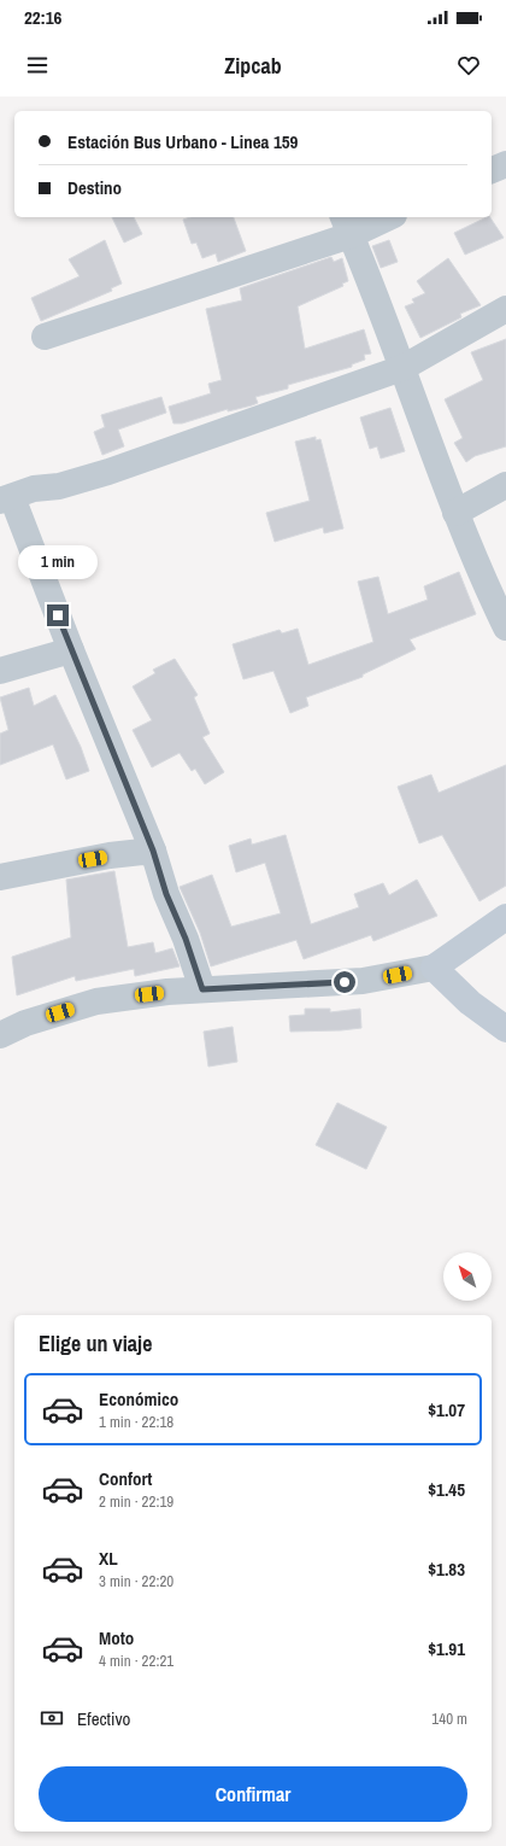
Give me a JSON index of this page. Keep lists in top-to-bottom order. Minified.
{"north":"top left","page":{"status":"22:16","header":"Zipcab","banner":["Estación Bus Urbano - Linea 159","Destino"],"bubble":"1 min","heading":"Elige un viaje","list":[{"name":"Económico","note":"1 min · 22:18","value":"$1.07"},{"name":"Confort","note":"2 min · 22:19","value":"$1.45"},{"name":"XL","note":"3 min · 22:20","value":"$1.83"},{"name":"Moto","note":"4 min · 22:21","value":"$1.91"}],"pay":["Efectivo","140 m"],"buttons":"Confirmar"}}
